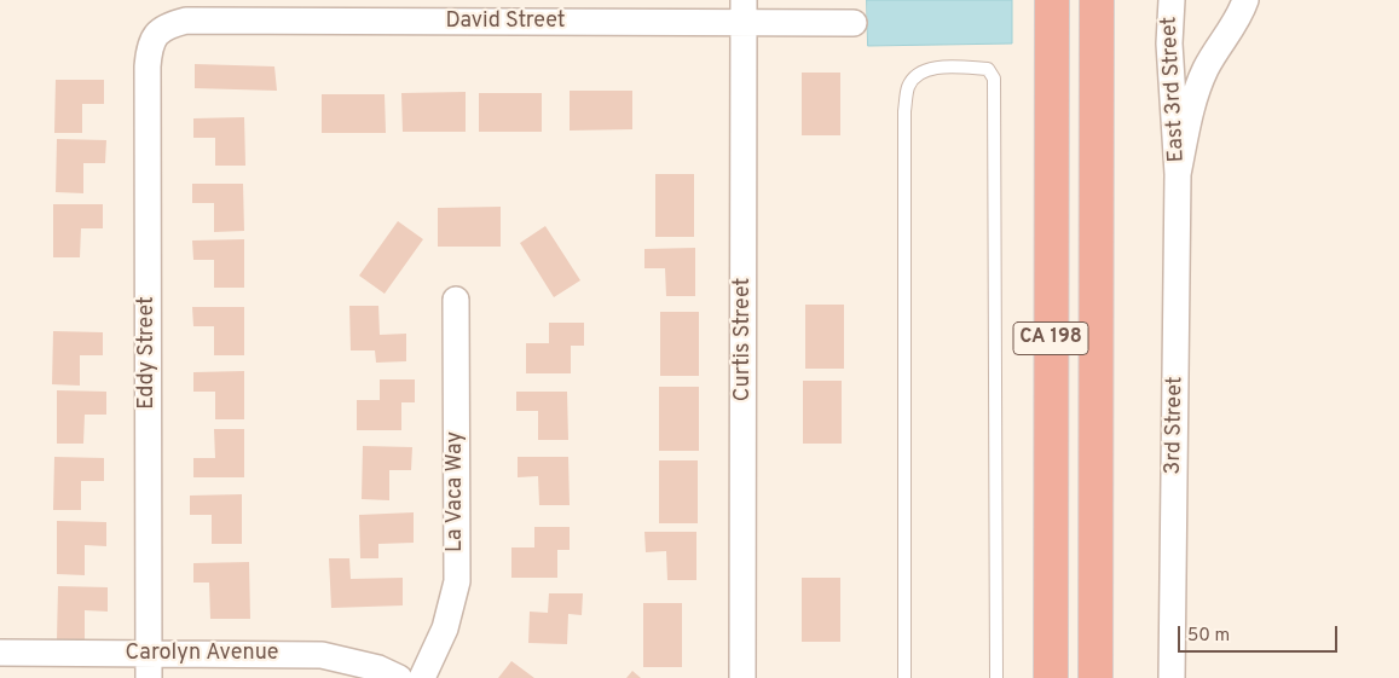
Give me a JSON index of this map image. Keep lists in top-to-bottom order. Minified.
{"streets":{"highway":["CA 198"],"street":["David Street","East 3rd Street","Curtis Street","Eddy Street","3rd Street","La Vaca Way","Carolyn Avenue"]},"crossings":[["David Street","Curtis Street"],["David Street","Eddy Street"],["East 3rd Street","3rd Street"],["Eddy Street","Carolyn Avenue"]],"scale_bar":"50 m"}
